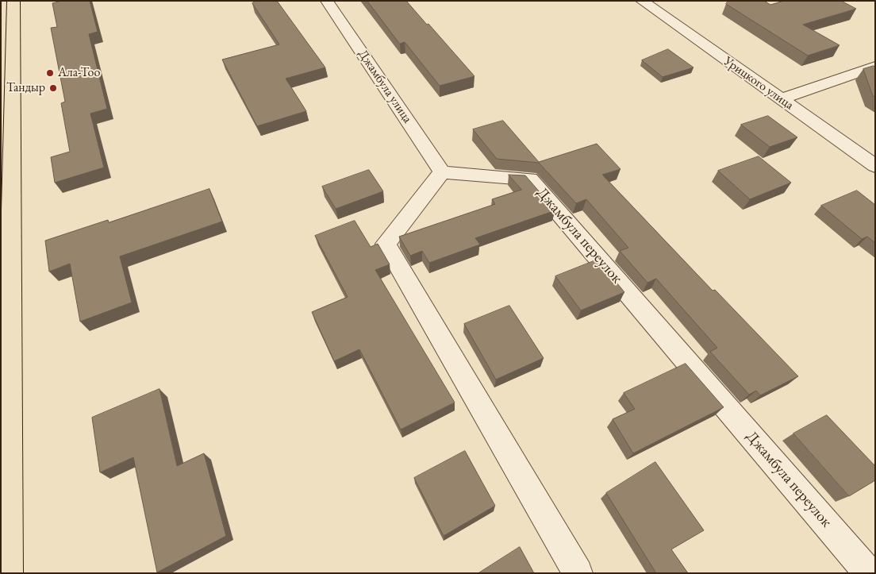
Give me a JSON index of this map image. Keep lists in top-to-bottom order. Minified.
{"streets":{"street":["Урицкого улица","Джамбула улица","Джамбула переулок"]},"crossings":[["Джамбула улица","Джамбула переулок"]],"places":["Ала-Тоо","Тандыр"]}
